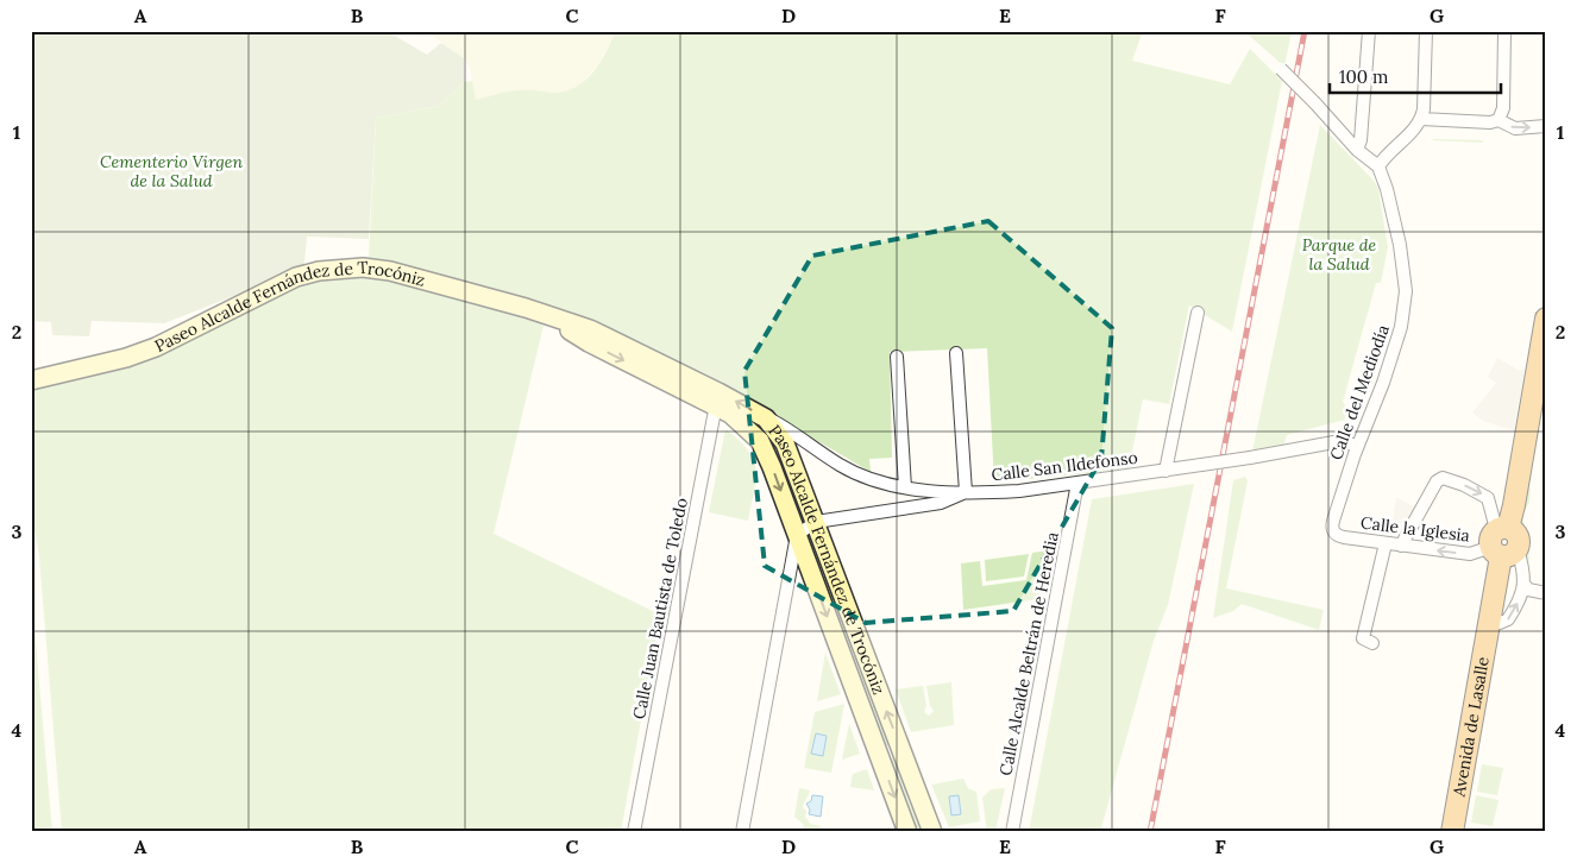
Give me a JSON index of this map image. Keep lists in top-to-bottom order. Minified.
{"streets":{"highway":["Avenida de Lasalle"],"main road":["Paseo Alcalde Fernández de Trocóniz"],"street":["Calle del Mediodía","Calle San Ildefonso","Calle la Iglesia","Calle Juan Bautista de Toledo","Calle Alcalde Beltrán de Heredia"]},"crossings":[["Paseo Alcalde Fernández de Trocóniz","Calle San Ildefonso"],["Paseo Alcalde Fernández de Trocóniz","Calle Juan Bautista de Toledo"],["Calle del Mediodía","Calle San Ildefonso"],["Calle del Mediodía","Calle la Iglesia"],["Calle San Ildefonso","Calle Alcalde Beltrán de Heredia"],["Calle la Iglesia","Avenida de Lasalle"]],"one_way":["Calle la Iglesia"],"parks":["Cementerio Virgen de la Salud","Parque de la Salud"],"scale_bar":"100 m","grid":{"columns":["A","B","C","D","E","F","G"],"rows":["1","2","3","4"]}}
